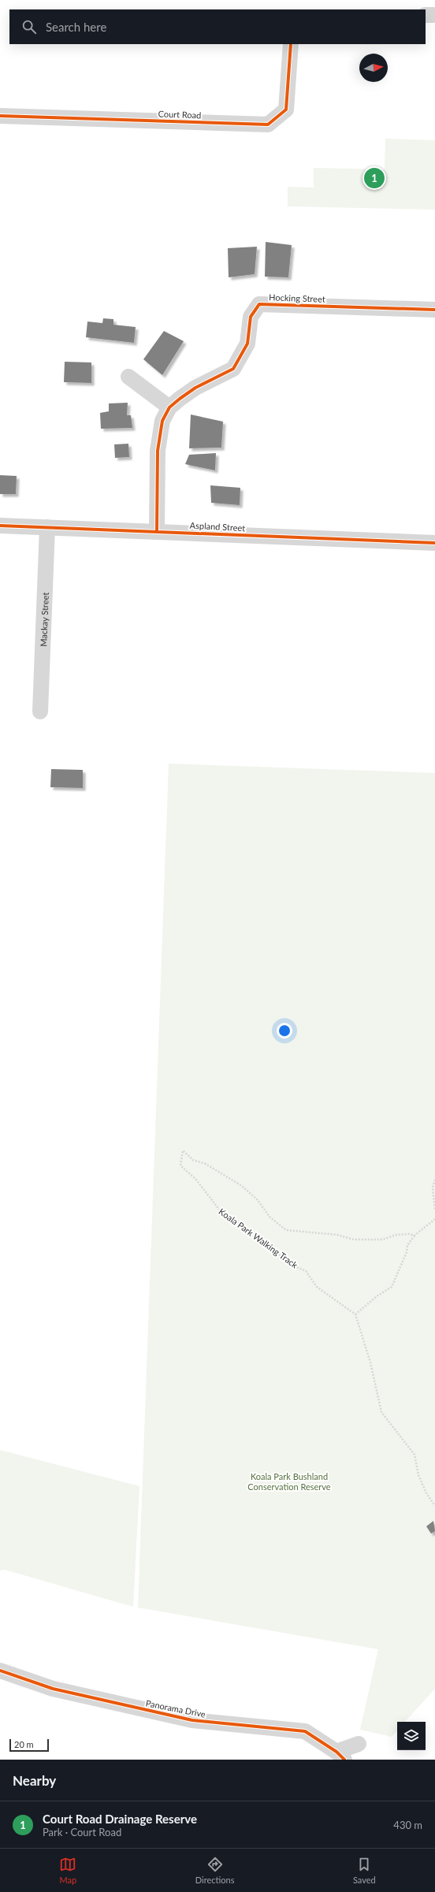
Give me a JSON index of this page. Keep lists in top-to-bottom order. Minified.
{"streets":{"street":["Court Road","Hocking Street","Aspland Street","Mackay Street","Panorama Drive"],"path":["Koala Park Walking Track"]},"crossings":[["Hocking Street","Aspland Street"],["Aspland Street","Mackay Street"]],"parks":["Koala Park Bushland Conservation Reserve"],"scale_bar":"20 m","north":"right","page":{"search":"Search here","pins":"1","scale":"20 m","heading":"Nearby","list":[{"mark":"1","name":"Court Road Drainage Reserve","note":"Park · Court Road","value":"430 m"}],"nav":["Map","Directions","Saved"]}}
